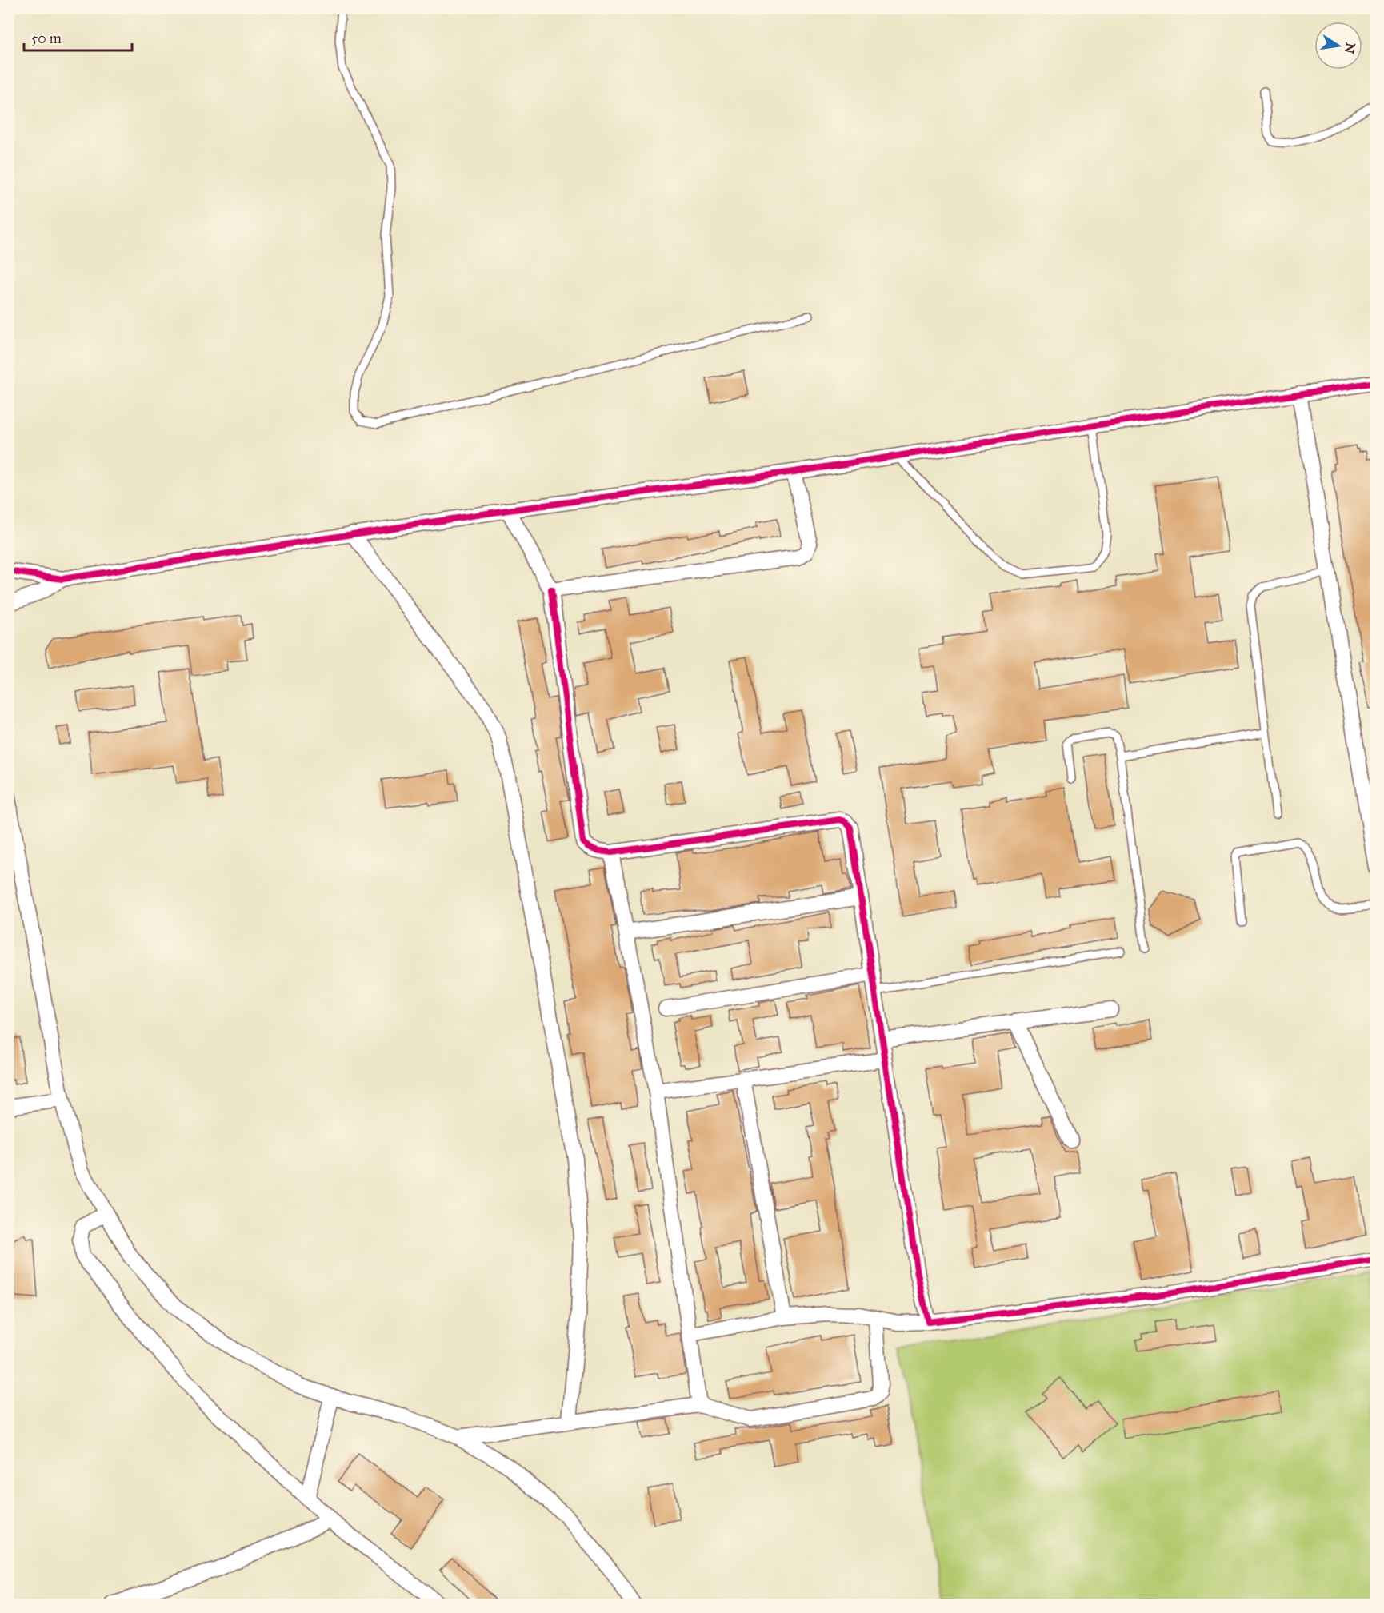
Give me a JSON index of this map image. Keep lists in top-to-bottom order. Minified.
{"scale_bar":"50 m","north":"right"}
